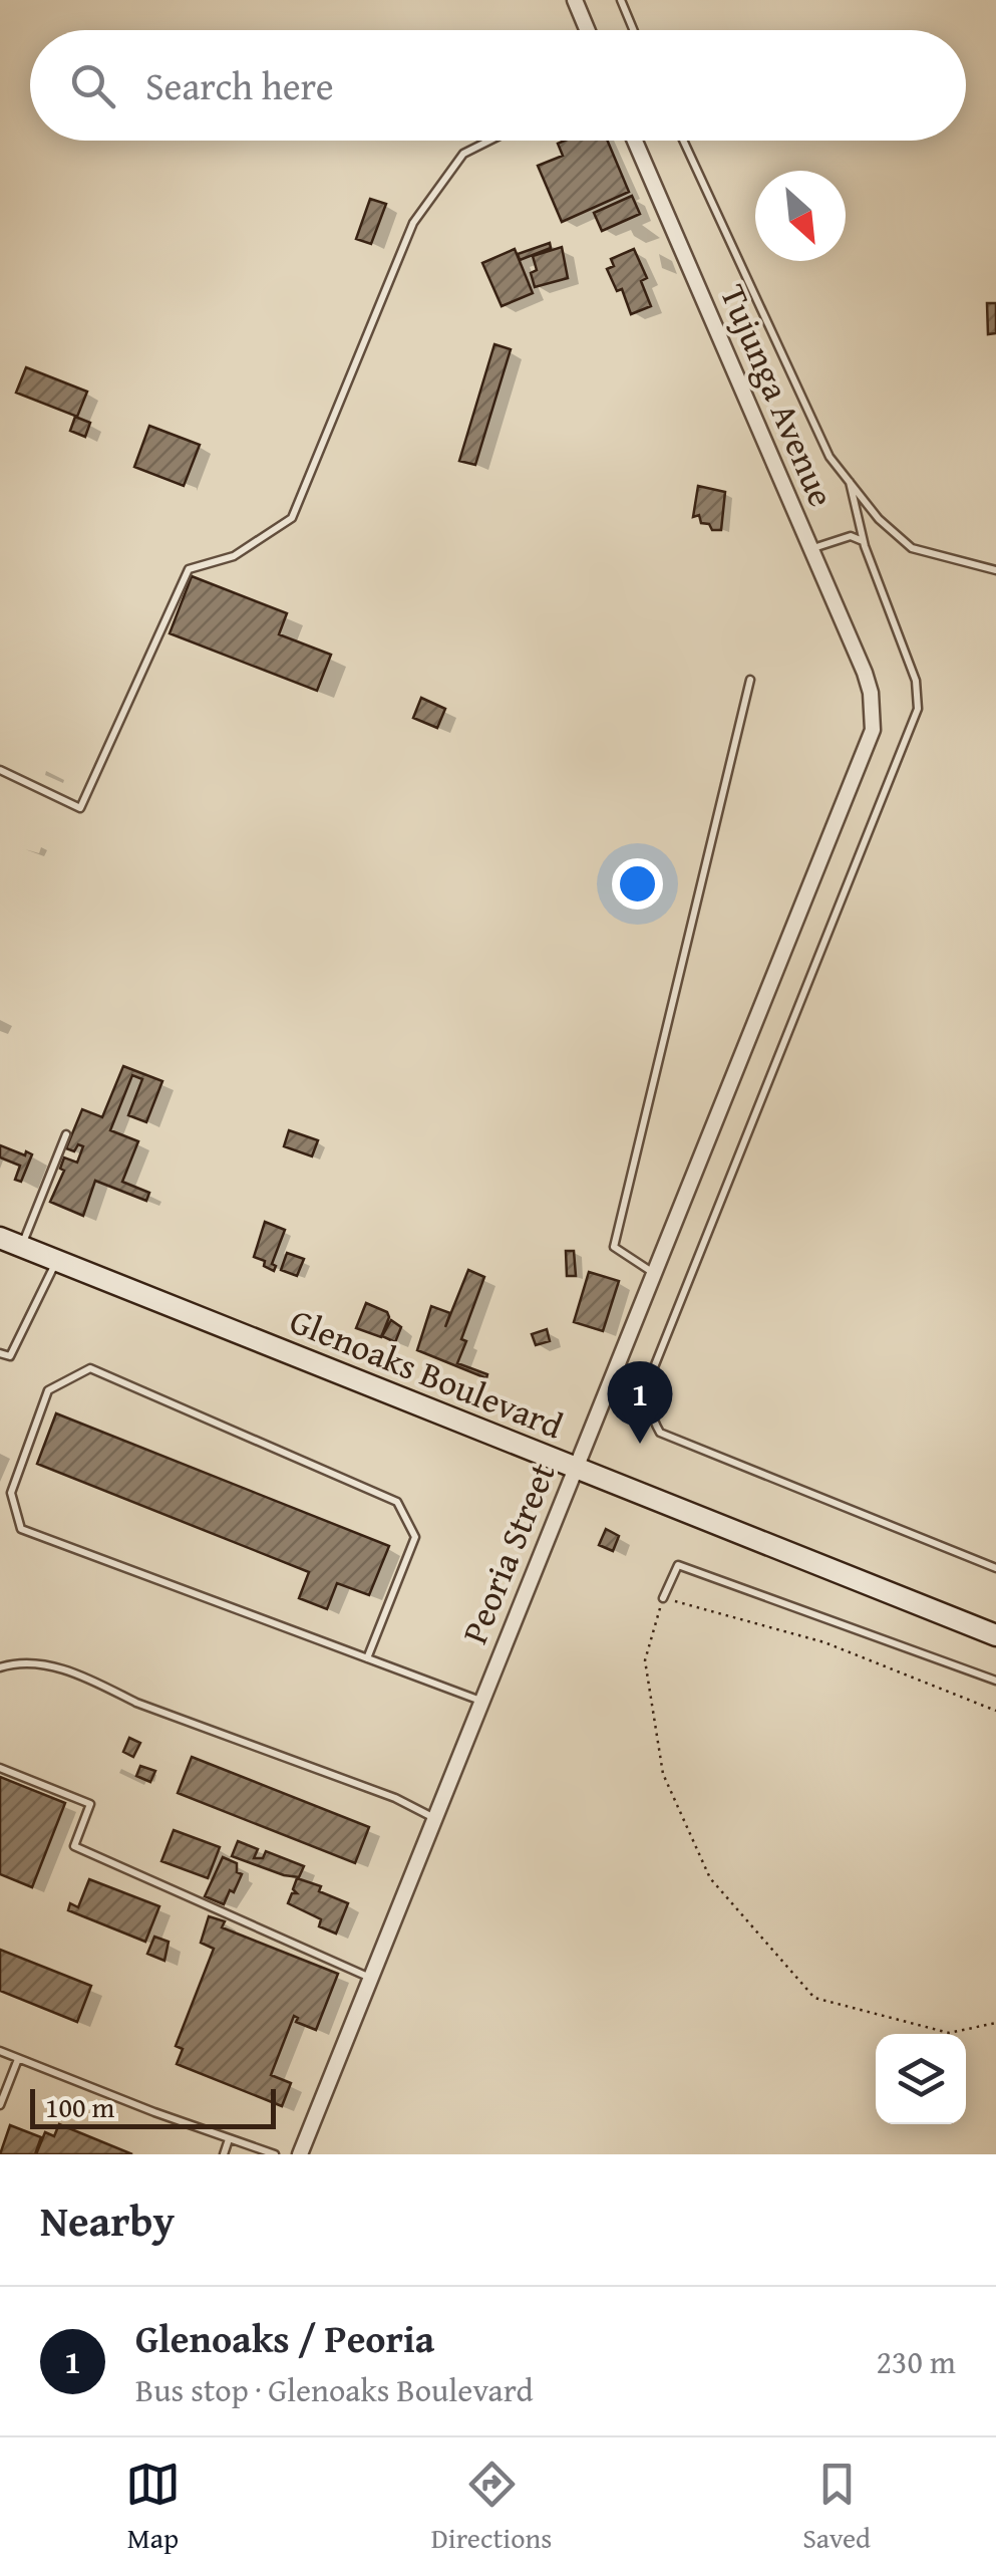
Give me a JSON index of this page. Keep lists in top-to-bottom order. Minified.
{"streets":{"main road":["Glenoaks Boulevard"],"street":["Tujunga Avenue","Peoria Street"]},"crossings":[["Tujunga Avenue","Peoria Street"],["Glenoaks Boulevard","Peoria Street"]],"scale_bar":"100 m","north":"bottom right","page":{"search":"Search here","pins":"1","scale":"100 m","heading":"Nearby","list":[{"mark":"1","name":"Glenoaks / Peoria","note":"Bus stop · Glenoaks Boulevard","value":"230 m"}],"nav":["Map","Directions","Saved"]}}
